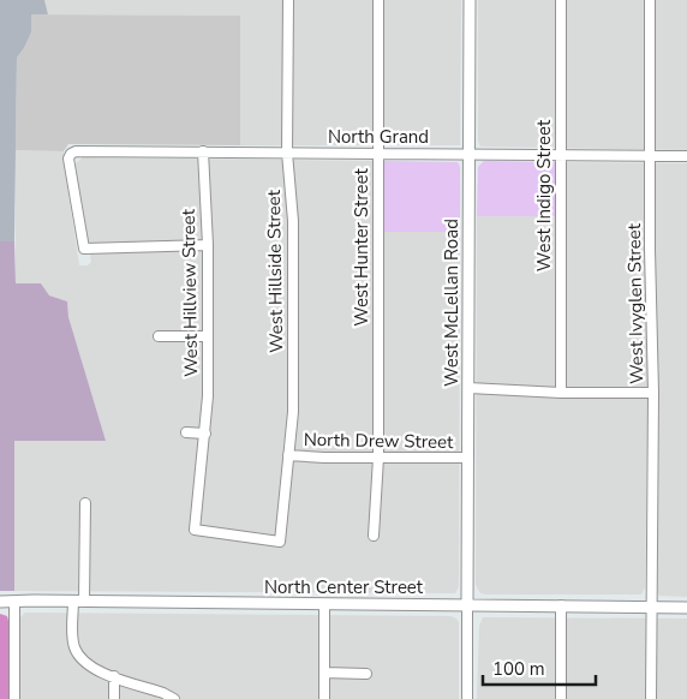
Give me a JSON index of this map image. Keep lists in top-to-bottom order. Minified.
{"streets":{"street":["North Grand","West Indigo Street","West Hunter Street","West Hillside Street","West Hillview Street","West McLellan Road","West Ivyglen Street","North Drew Street","North Center Street"]},"crossings":[["North Grand","West Indigo Street"],["North Grand","West Hunter Street"],["North Grand","West Hillside Street"],["North Grand","West Hillview Street"],["North Grand","West McLellan Road"],["North Grand","West Ivyglen Street"],["West Hunter Street","North Drew Street"],["West Hillside Street","West Hillview Street"],["West Hillside Street","North Drew Street"],["West McLellan Road","North Drew Street"],["West McLellan Road","North Center Street"],["West Ivyglen Street","North Center Street"]],"scale_bar":"100 m"}
